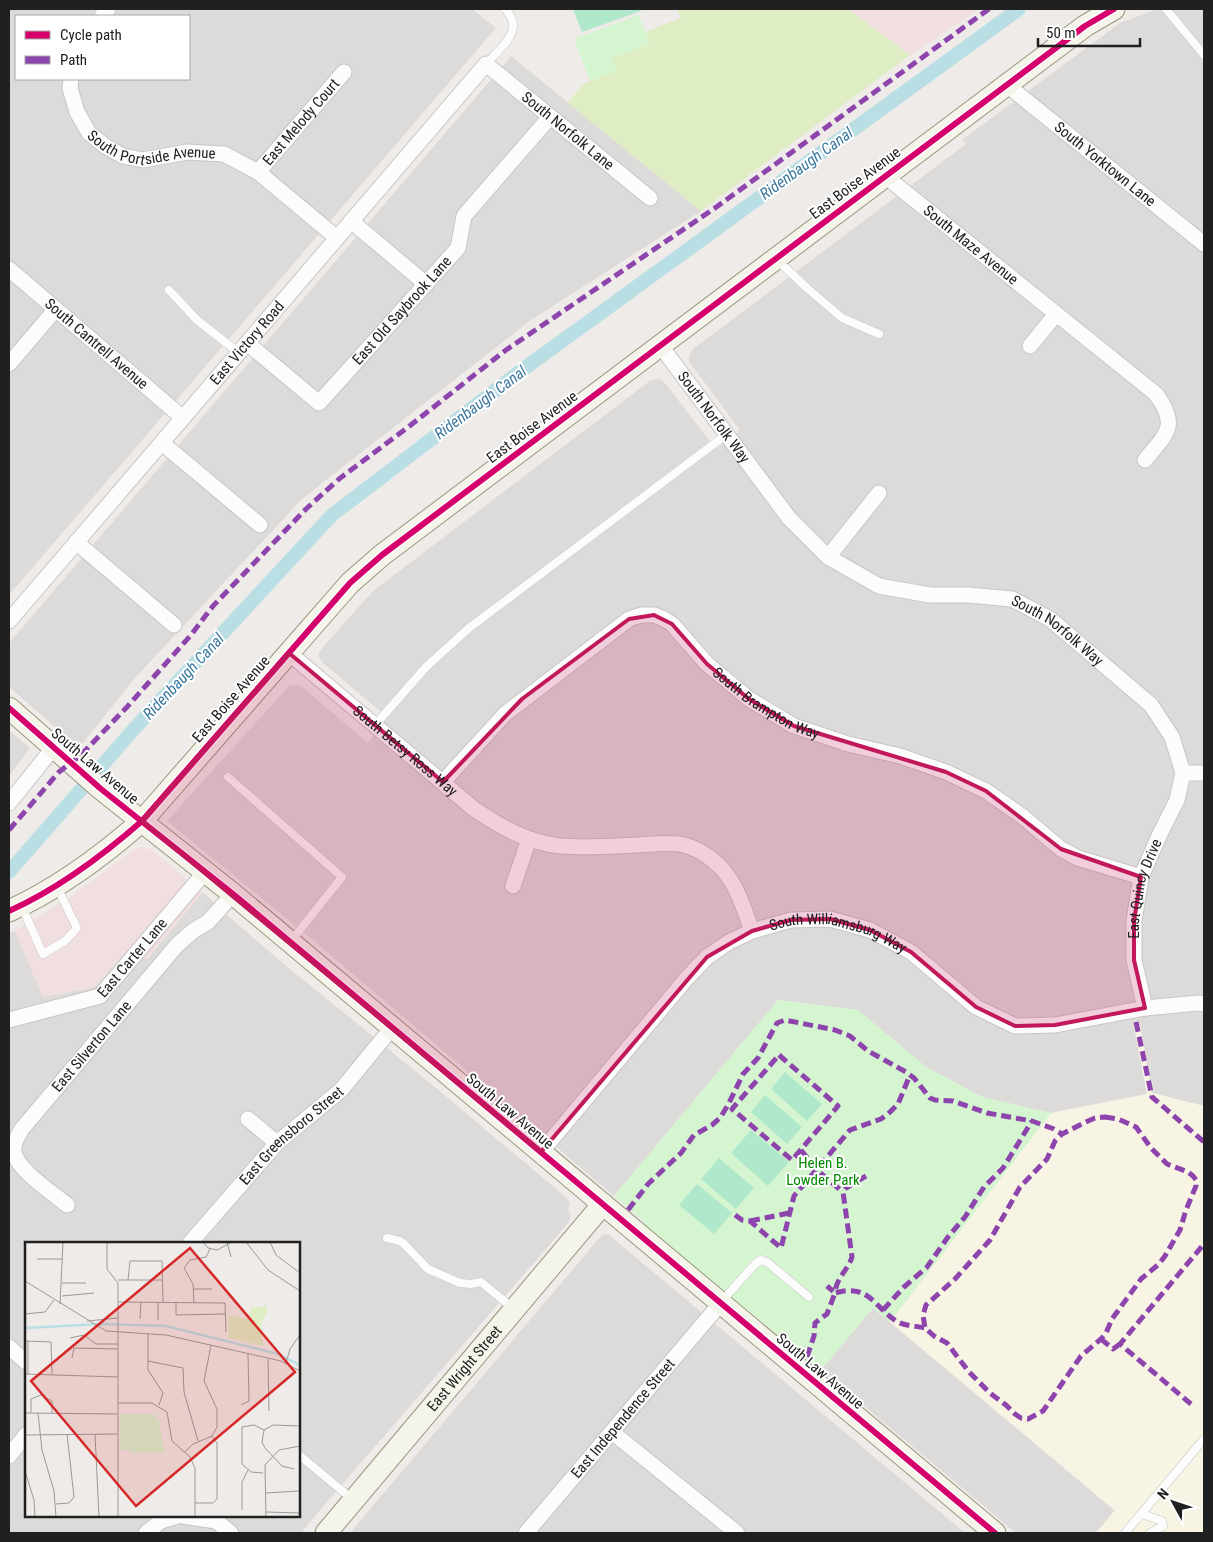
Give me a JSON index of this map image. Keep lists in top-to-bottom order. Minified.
{"streets":{"street":["East Melody Court","South Norfolk Lane","South Portside Avenue","South Yorktown Lane","East Boise Avenue","South Maze Avenue","East Old Saybrook Lane","South Cantrell Avenue","East Victory Road","South Norfolk Way","South Brampton Way","South Betsy Ross Way","South Law Avenue","East Quincy Drive","South Williamsburg Way","East Carter Lane","East Silverton Lane","East Greensboro Street","East Wright Street","East Independence Street"]},"crossings":[["East Melody Court","South Portside Avenue"],["South Norfolk Lane","East Old Saybrook Lane"],["South Norfolk Lane","East Victory Road"],["South Portside Avenue","East Victory Road"],["South Yorktown Lane","East Boise Avenue"],["East Boise Avenue","South Maze Avenue"],["East Boise Avenue","South Norfolk Way"],["East Boise Avenue","South Betsy Ross Way"],["East Boise Avenue","South Law Avenue"],["East Old Saybrook Lane","East Victory Road"],["South Cantrell Avenue","East Victory Road"],["South Norfolk Way","East Quincy Drive"],["South Brampton Way","South Betsy Ross Way"],["South Brampton Way","East Quincy Drive"],["South Betsy Ross Way","South Williamsburg Way"],["South Law Avenue","South Williamsburg Way"],["South Law Avenue","East Carter Lane"],["South Law Avenue","East Silverton Lane"],["South Law Avenue","East Greensboro Street"],["South Law Avenue","East Wright Street"],["South Law Avenue","East Independence Street"],["East Quincy Drive","South Williamsburg Way"]],"water":["Ridenbaugh Canal"],"parks":["Helen B. Lowder Park"],"legend":["Cycle path","Path"],"scale_bar":"50 m","north":"top left"}
